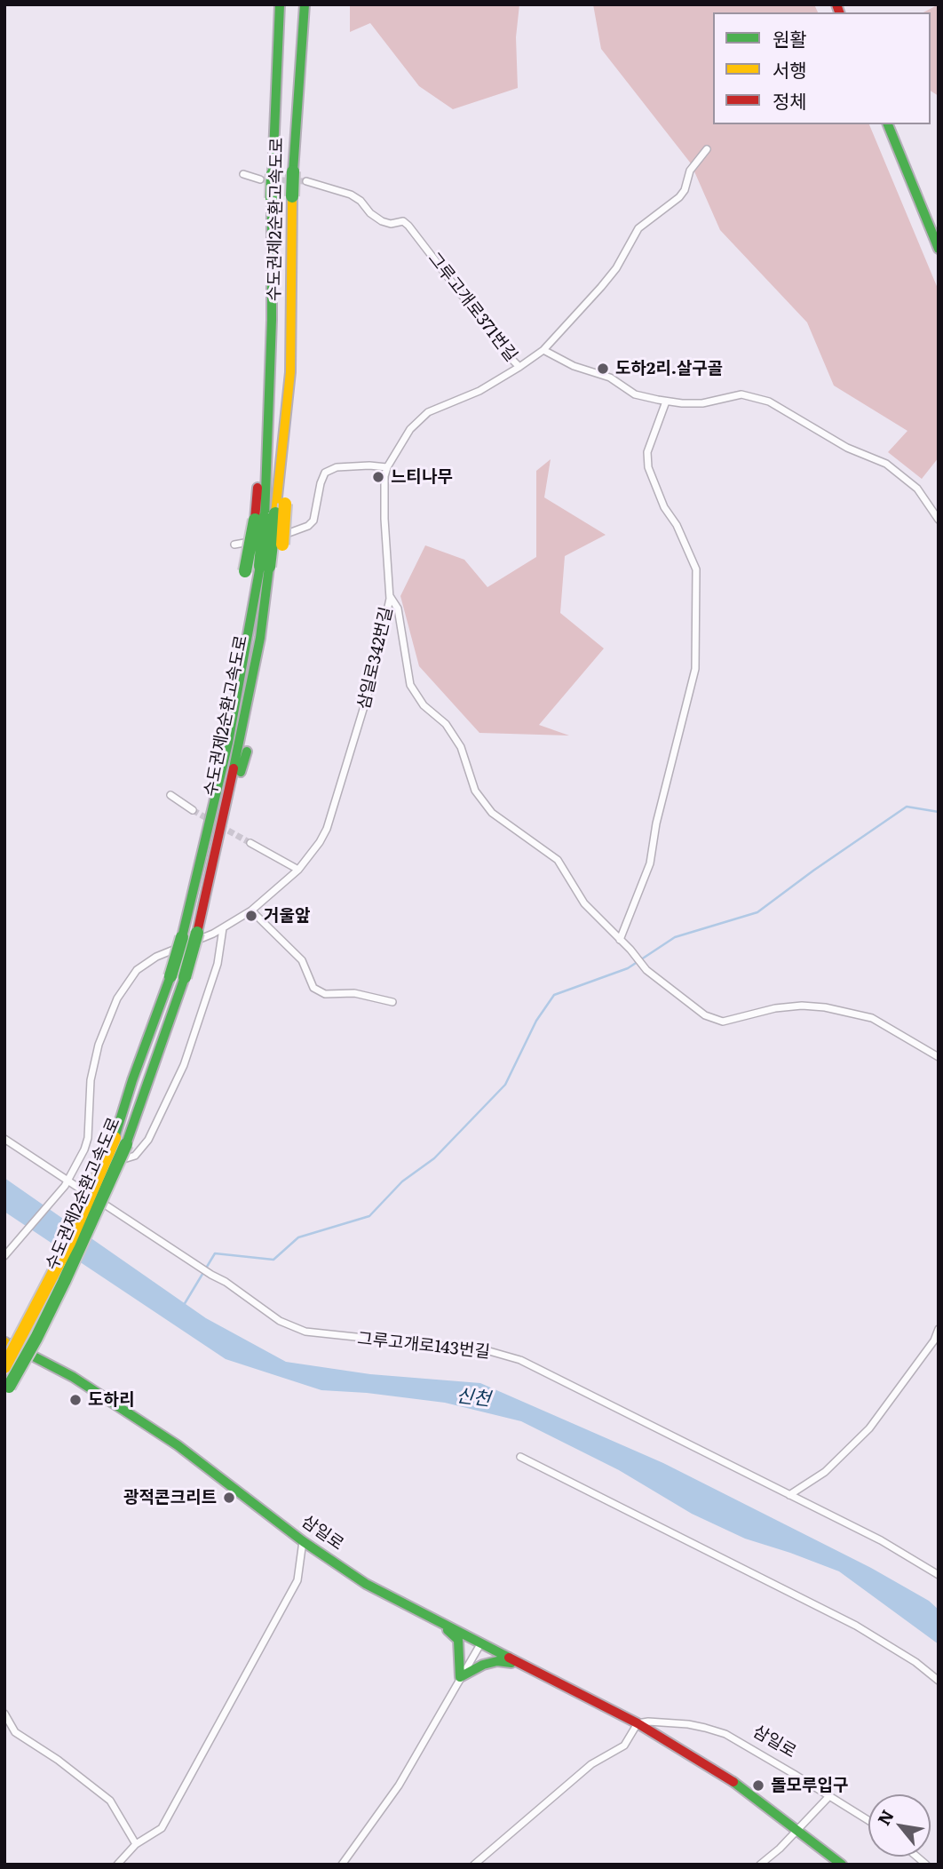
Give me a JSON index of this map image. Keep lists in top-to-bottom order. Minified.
{"streets":{"main road":["수도권제2순환고속도로","삼일로"],"street":["그루고개로371번길","삼일로342번길","그루고개로143번길"]},"crossings":[["그루고개로371번길","삼일로342번길"],["삼일로342번길","그루고개로143번길"]],"water":["신천"],"places":["도하2리.살구골","느티나무","거울앞","도하리","광적콘크리트","돌모루입구"],"legend":["원활","서행","정체"],"north":"top left"}
